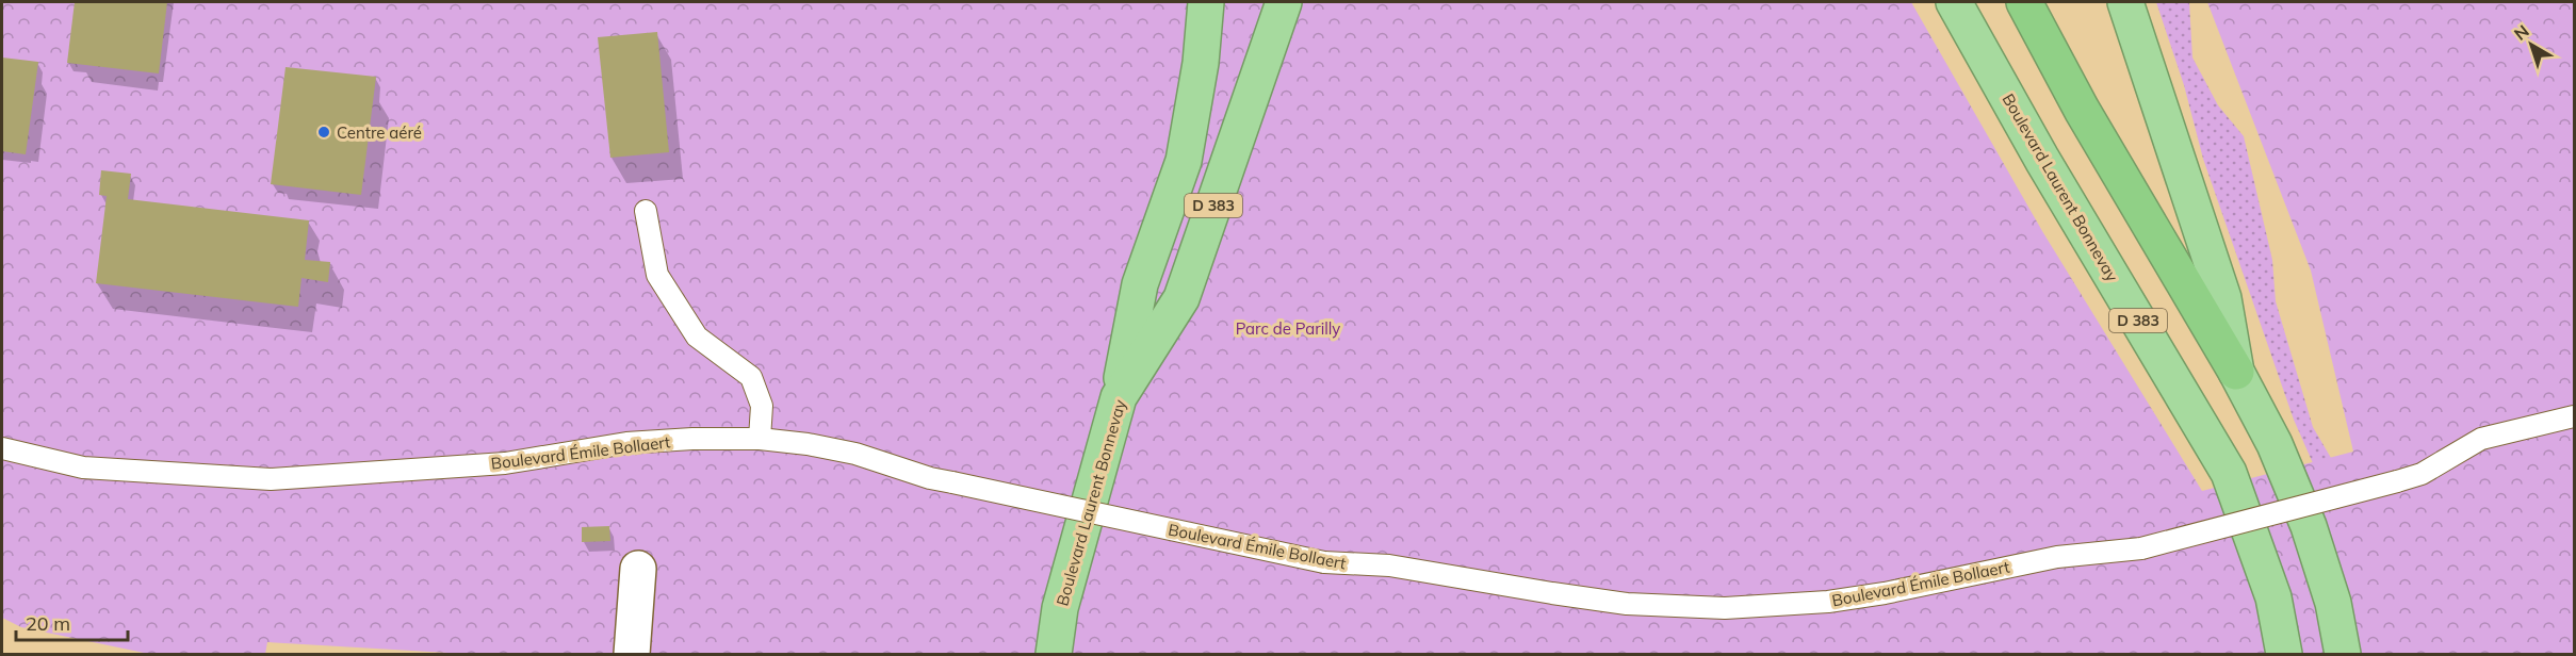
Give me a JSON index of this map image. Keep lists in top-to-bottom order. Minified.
{"streets":{"highway":["Boulevard Laurent Bonnevay","D 383"],"lane":["Boulevard Émile Bollaert"]},"parks":["Parc de Parilly"],"places":["Centre aéré"],"scale_bar":"20 m","north":"top left"}
